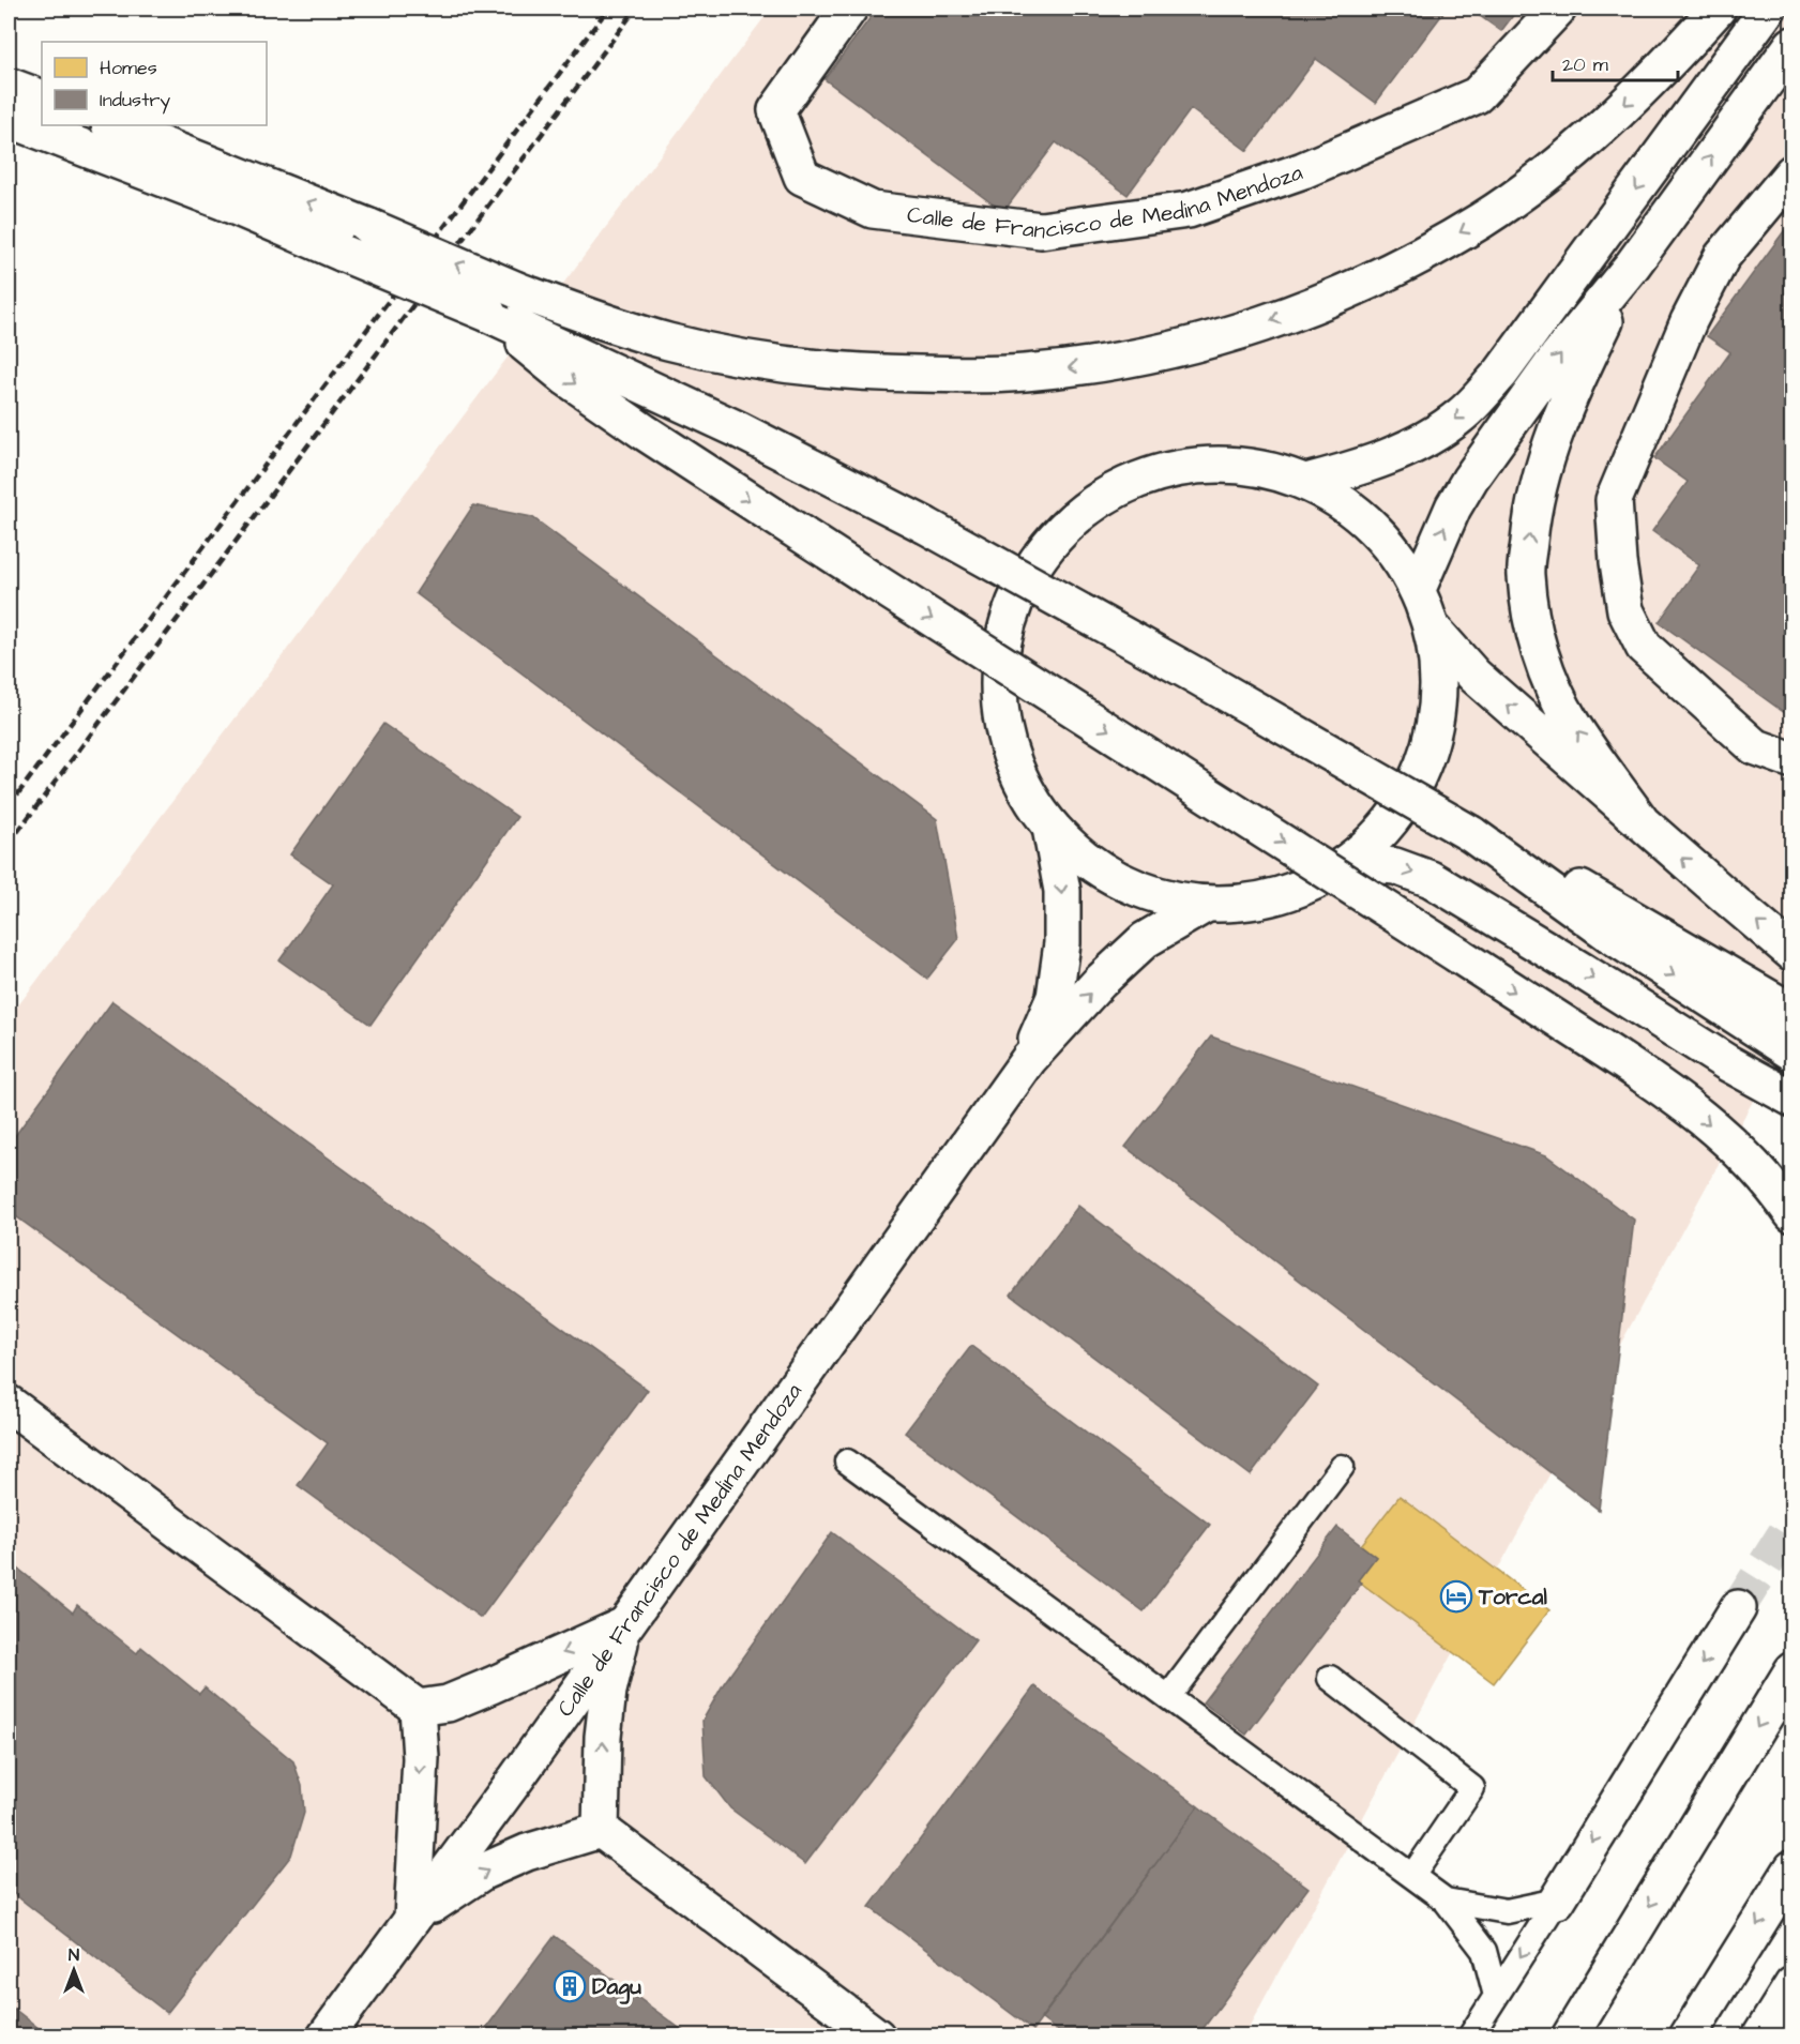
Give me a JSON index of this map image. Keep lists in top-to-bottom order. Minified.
{"streets":{"main road":["Calle de Francisco de Medina Mendoza"]},"places":{"hotel":["Torcal"],"building":["Dagu"]},"legend":["Homes","Industry"],"scale_bar":"20 m","north":"top"}
